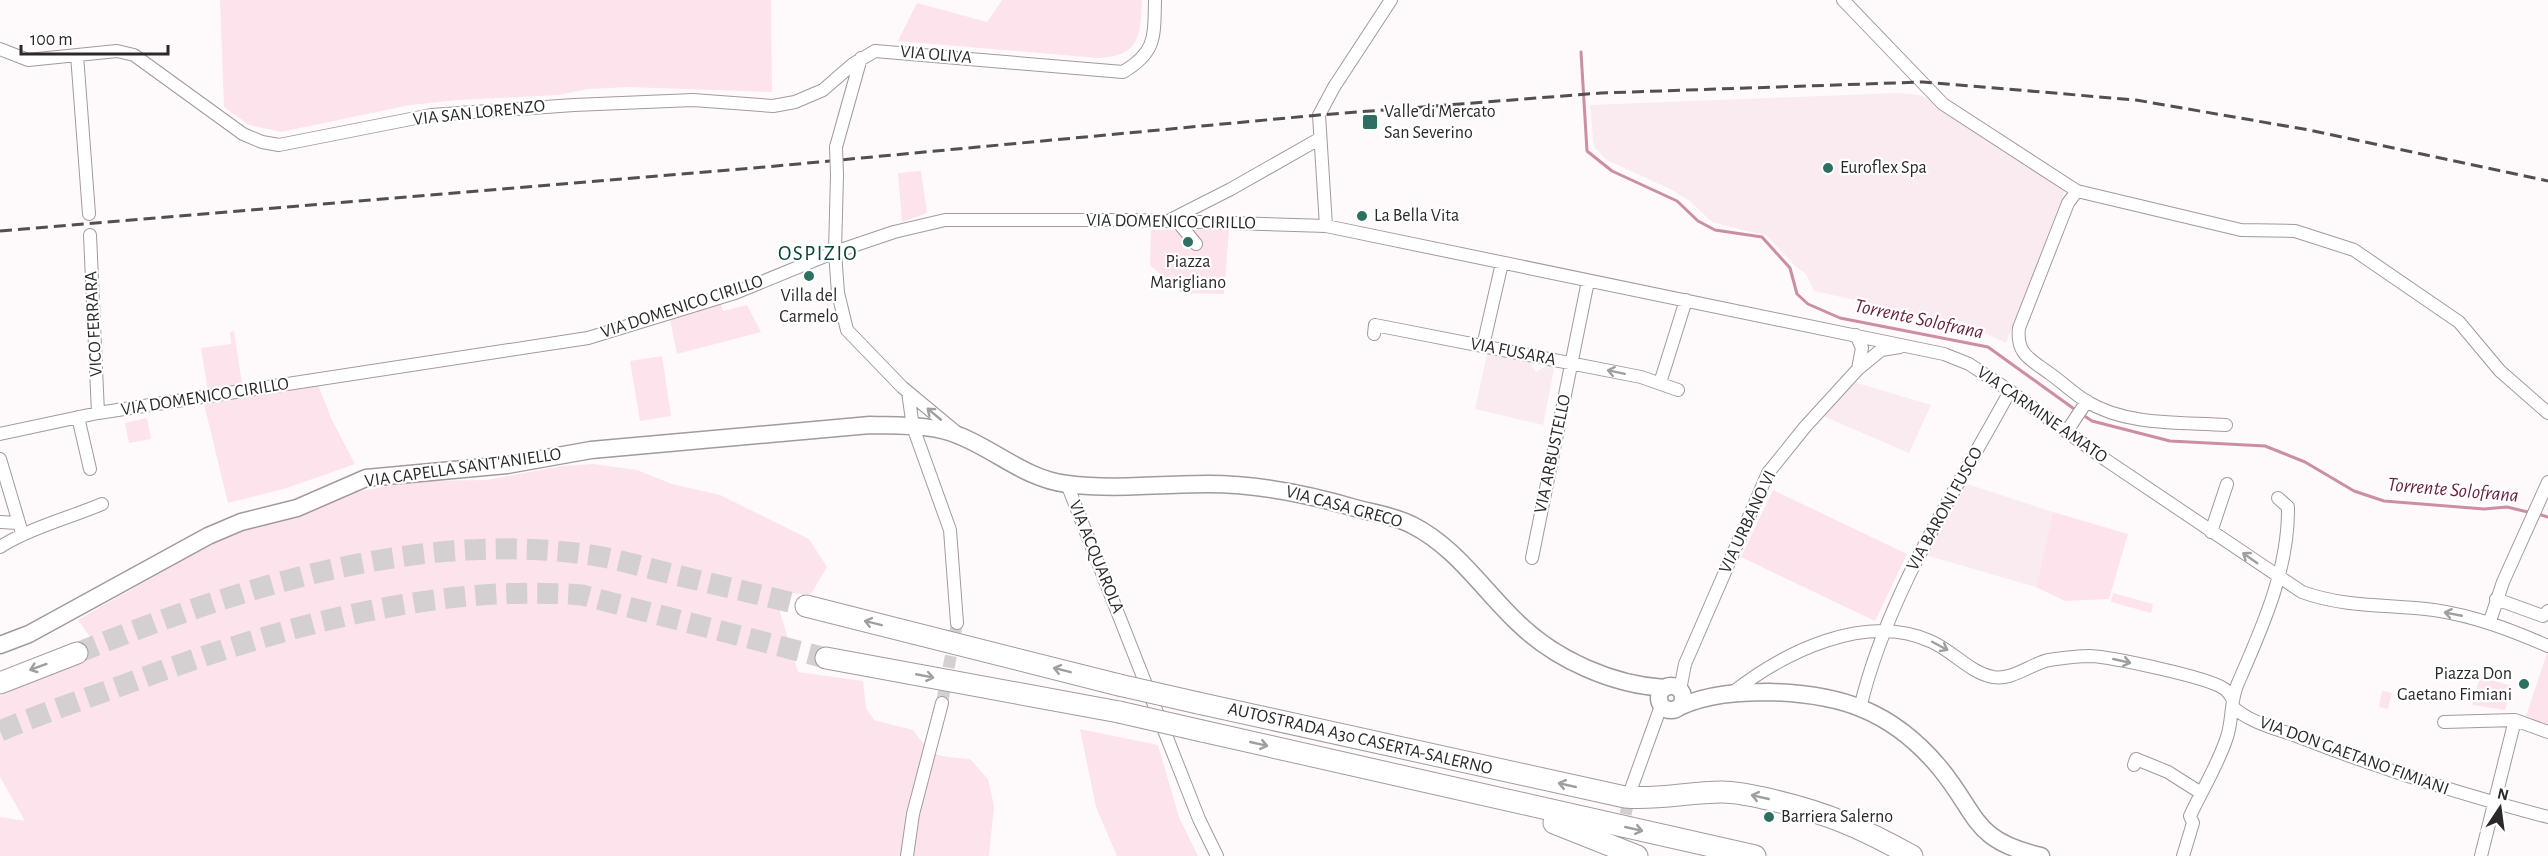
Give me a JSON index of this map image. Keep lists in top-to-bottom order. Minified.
{"streets":{"highway":["AUTOSTRADA A30 CASERTA-SALERNO"],"main road":["VIA CAPELLA SANT'ANIELLO","VIA CASA GRECO","VIA ACQUAROLA"],"street":["VIA OLIVA","VIA SAN LORENZO","VIA DOMENICO CIRILLO","VICO FERRARA","VIA FUSARA","VIA CARMINE AMATO","VIA ARBUSTELLO","VIA BARONI FUSCO","VIA URBANO VI","VIA DON GAETANO FIMIANI"]},"crossings":[["VIA OLIVA","VIA SAN LORENZO"],["VIA DOMENICO CIRILLO","VICO FERRARA"],["VIA DOMENICO CIRILLO","VIA ACQUAROLA"],["VIA FUSARA","VIA ARBUSTELLO"],["VIA CARMINE AMATO","VIA BARONI FUSCO"],["VIA CARMINE AMATO","VIA URBANO VI"],["VIA CAPELLA SANT'ANIELLO","VIA ACQUAROLA"],["VIA CASA GRECO","VIA BARONI FUSCO"],["VIA CASA GRECO","VIA URBANO VI"],["VIA CASA GRECO","VIA ACQUAROLA"]],"one_way":["VIA CARMINE AMATO"],"districts":["OSPIZIO"],"water":["Torrente Solofrana"],"places":{"transit":["Valle di Mercato San Severino"],"other":["Euroflex Spa","La Bella Vita","Piazza Marigliano","Villa del Carmelo","Piazza Don Gaetano Fimiani","Barriera Salerno"]},"scale_bar":"100 m","north":"top"}
